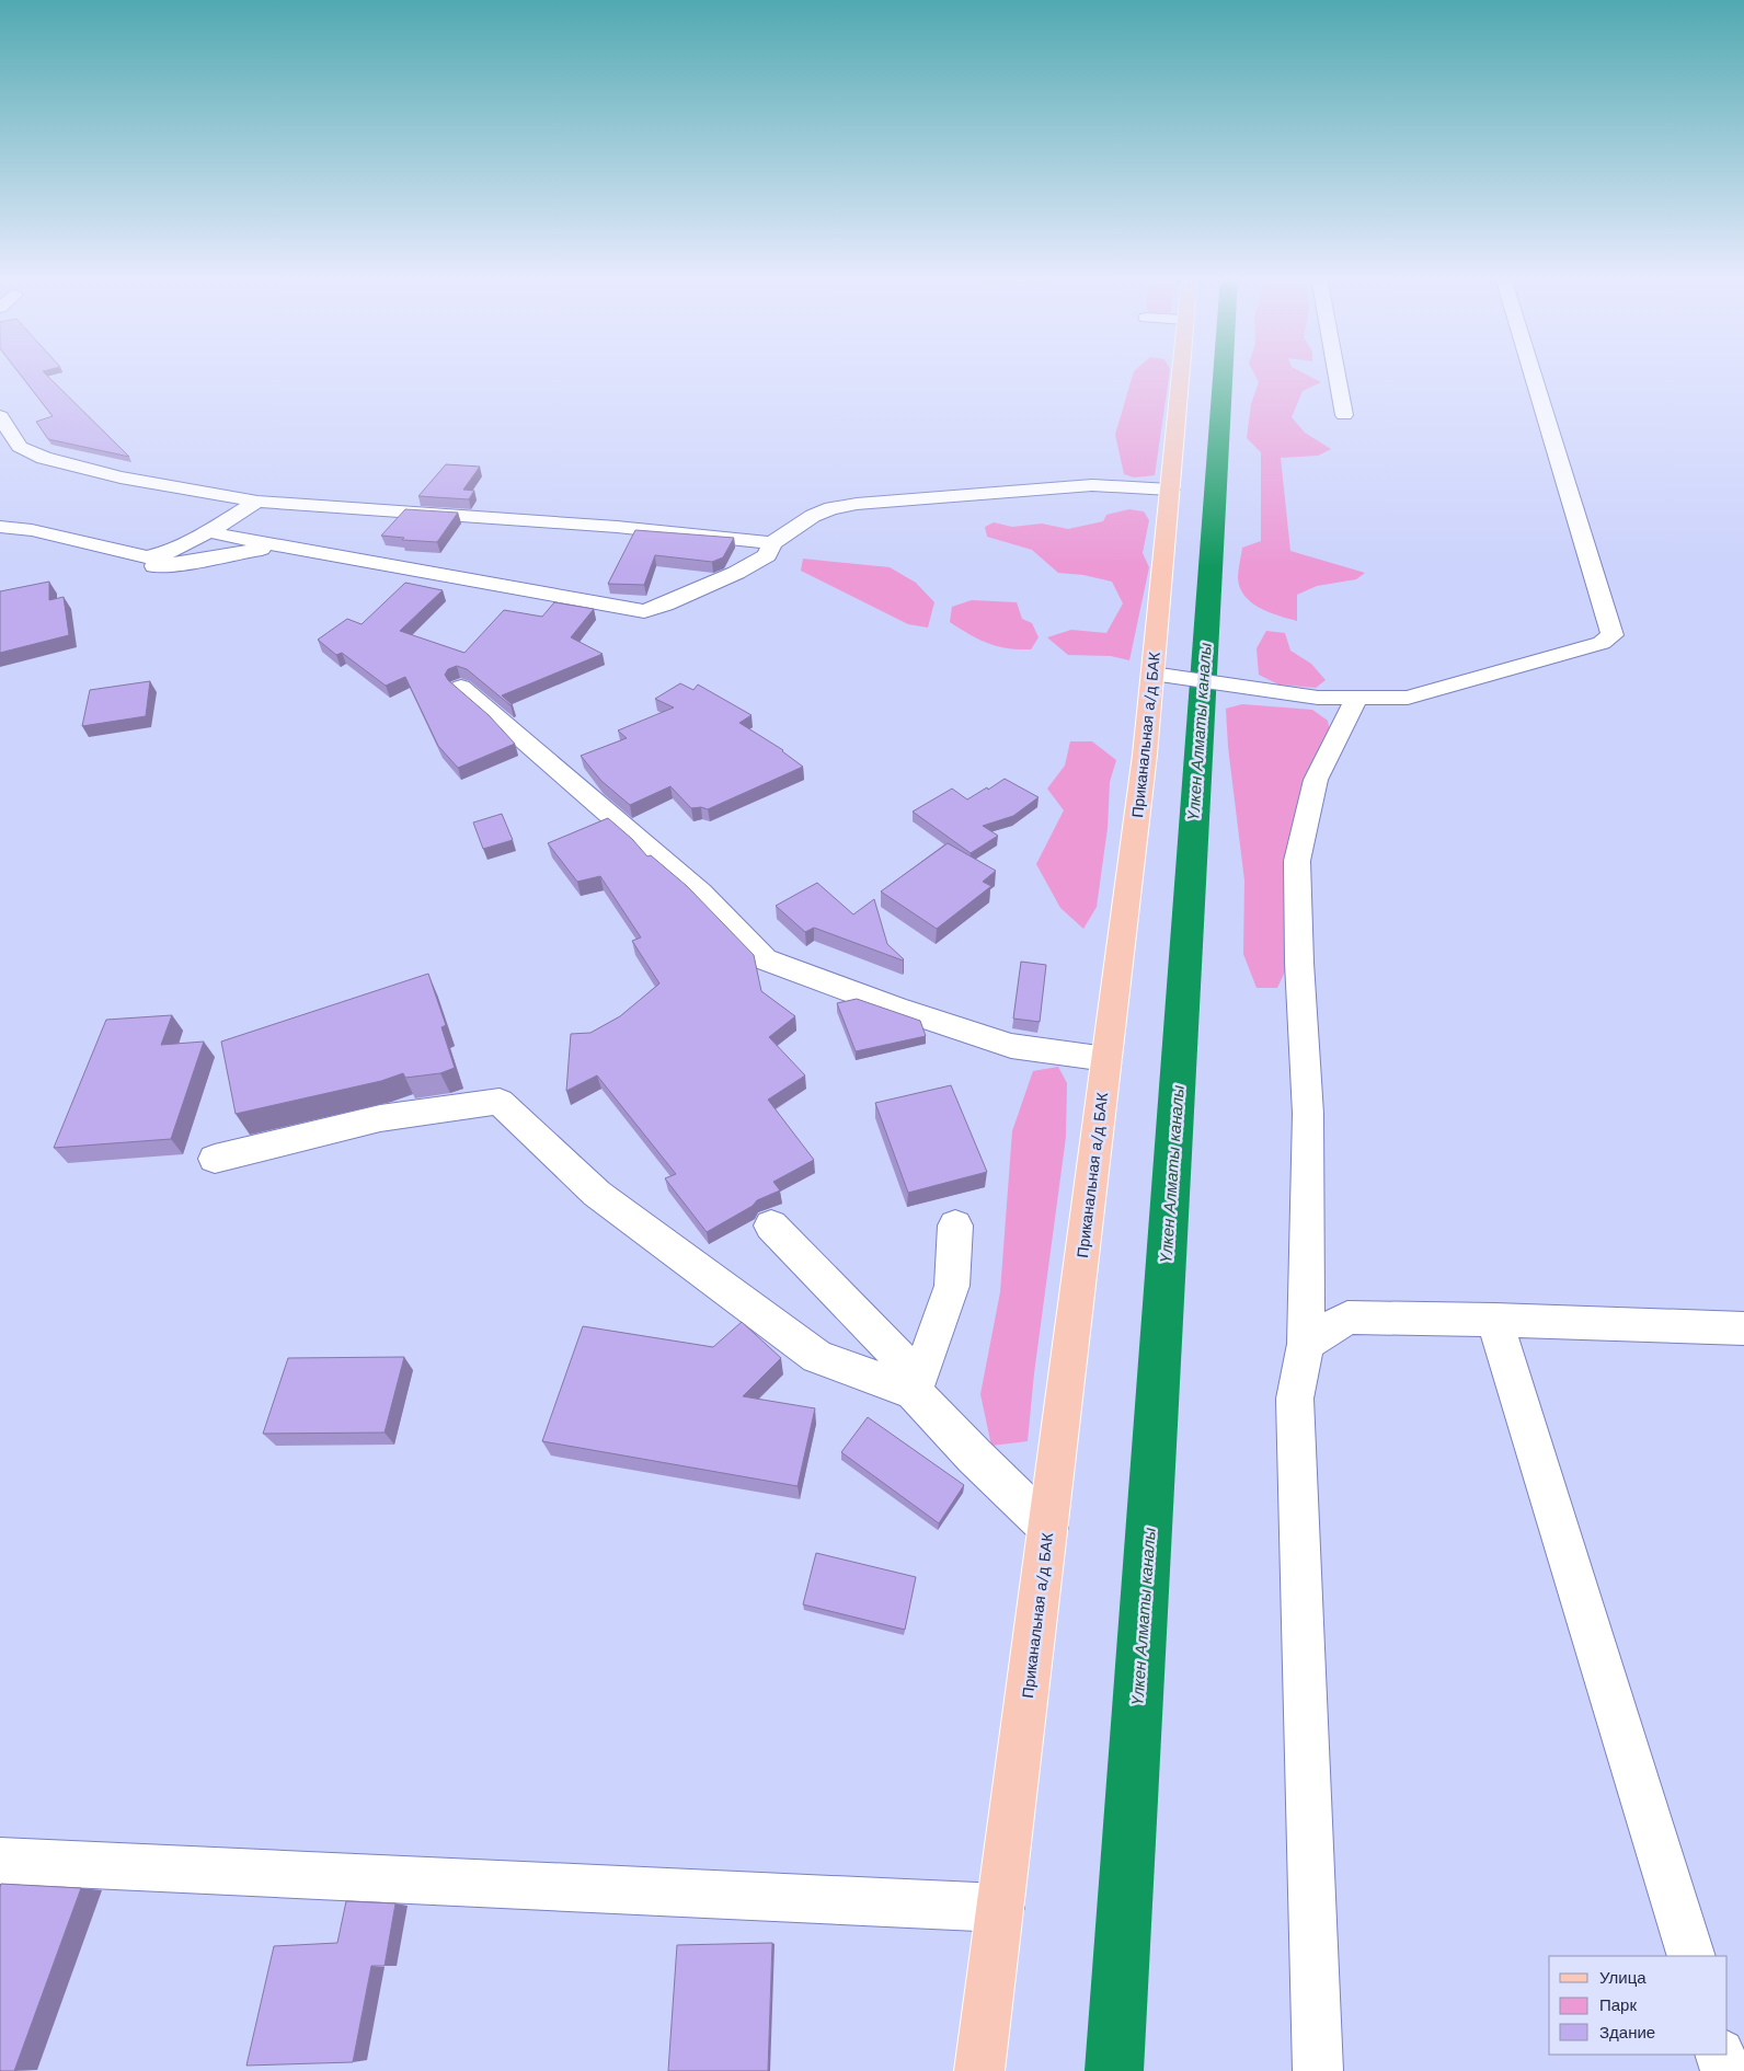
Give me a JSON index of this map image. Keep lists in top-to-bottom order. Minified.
{"streets":{"main road":["Приканальная а/д БАК"]},"water":["Үлкен Алматы каналы"],"legend":["Улица","Парк","Здание"]}
